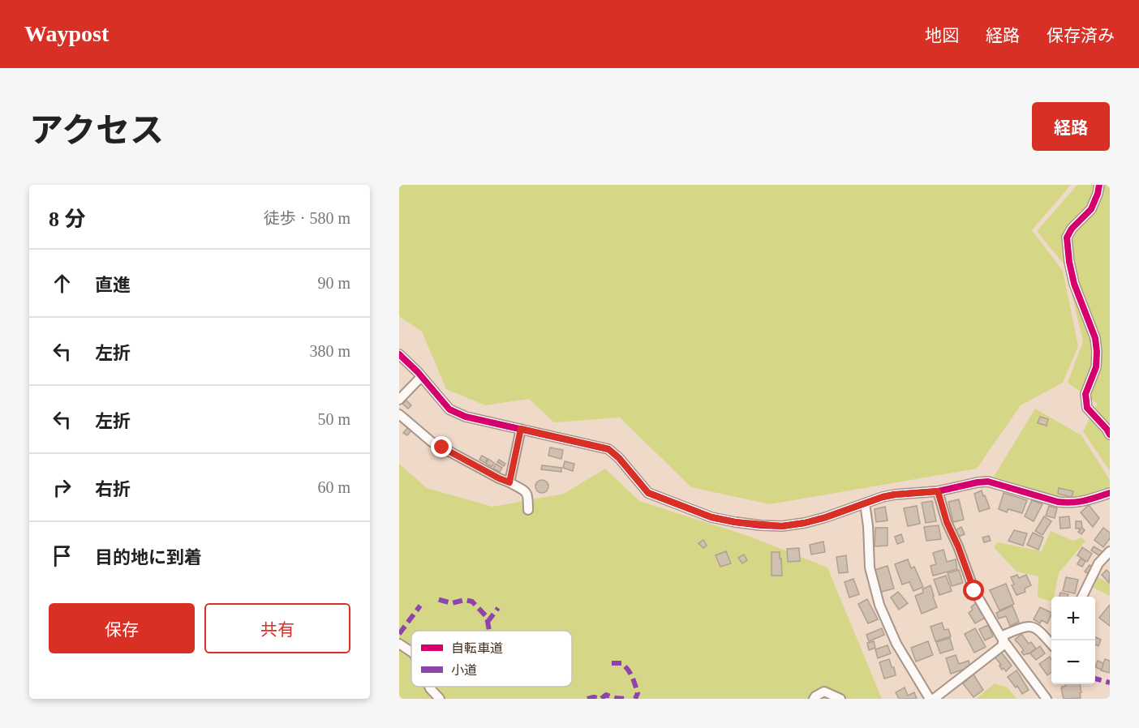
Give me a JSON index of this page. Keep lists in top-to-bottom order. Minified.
{"legend":["自転車道","小道"],"page":{"header":"Waypost","nav":["地図","経路","保存済み"],"title":"アクセス","buttons":["経路",["保存","共有"]],"heading":["8 分","徒歩 · 580 m"],"list":[["直進","90 m"],["左折","380 m"],["左折","50 m"],["右折","60 m"],"目的地に到着"],"map_buttons":["+","−"]}}
